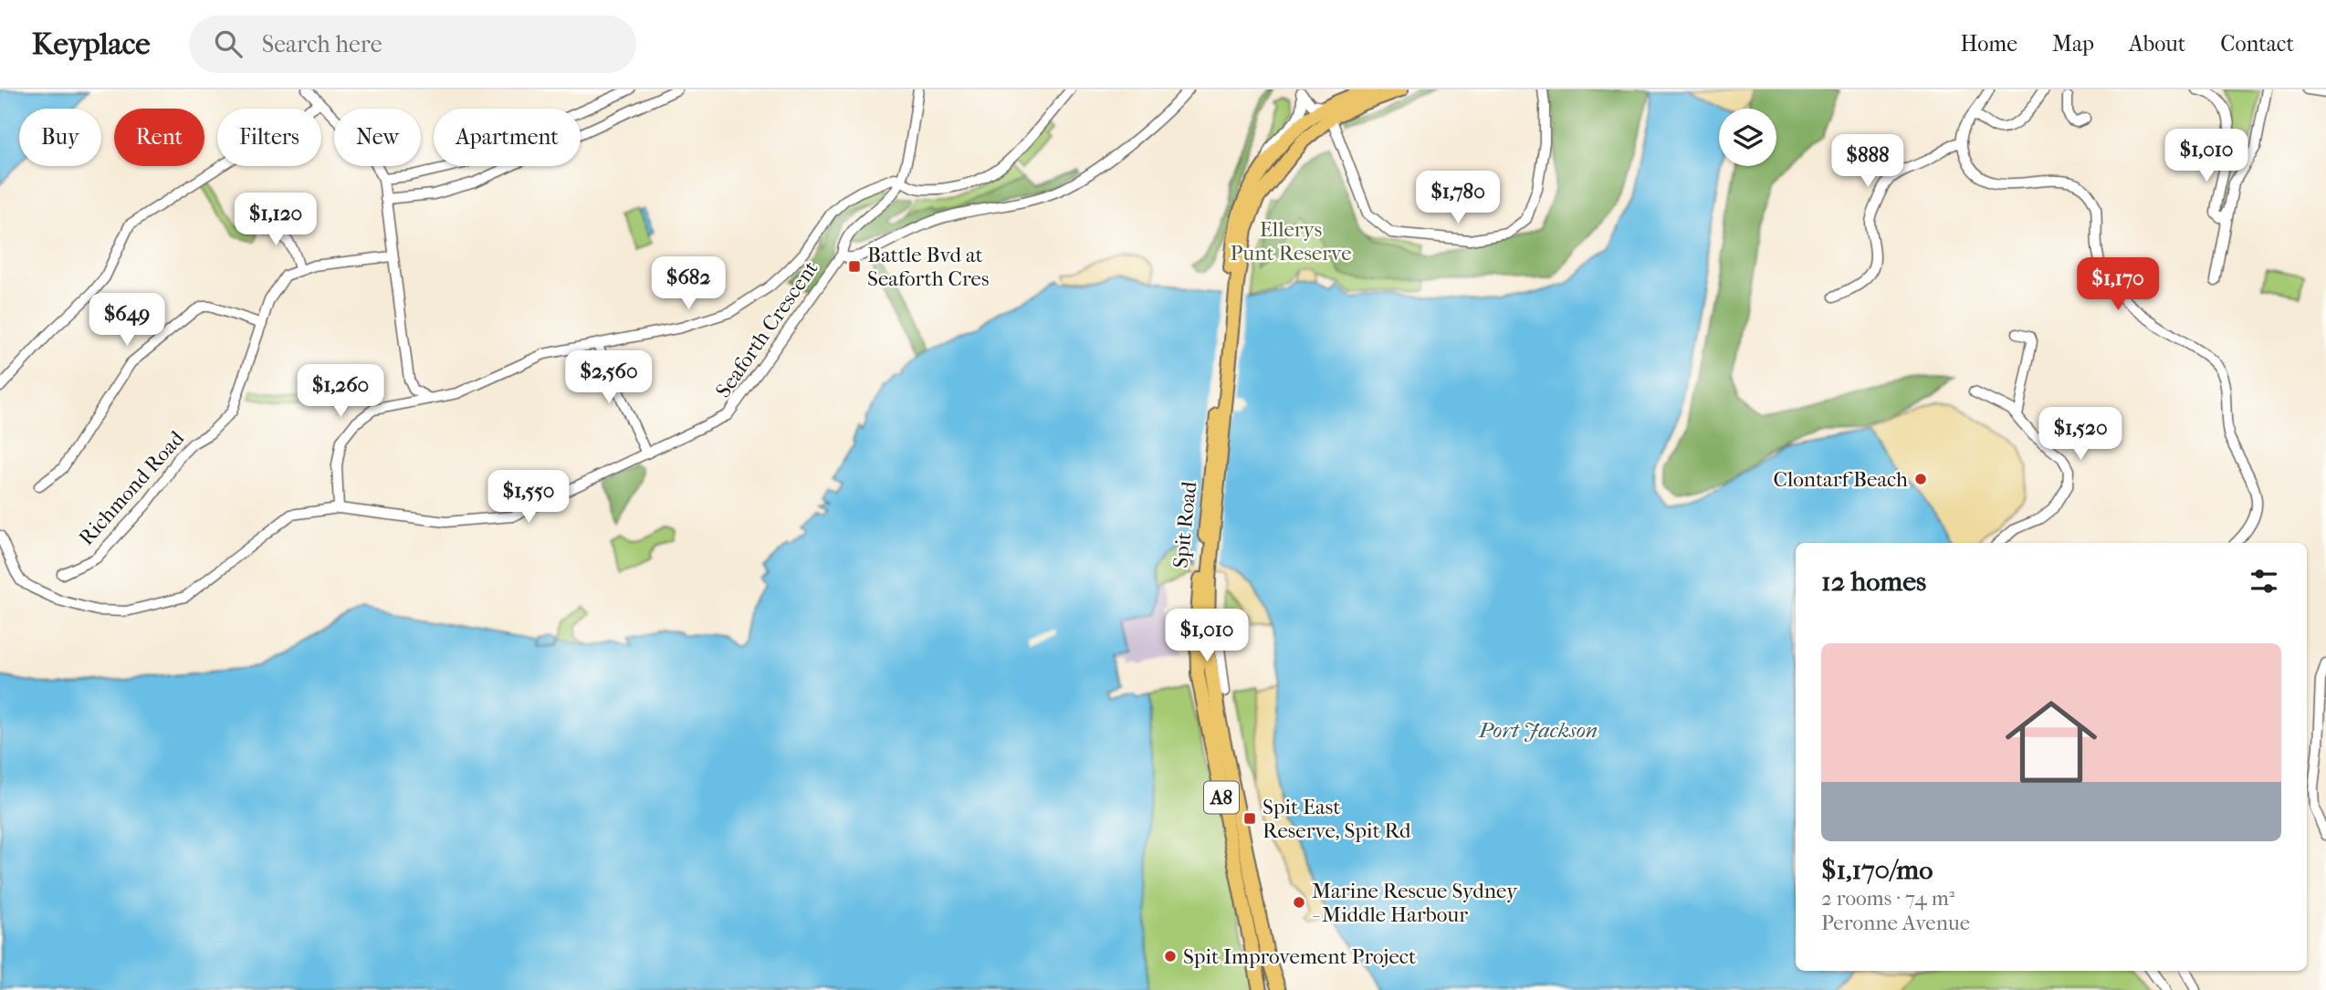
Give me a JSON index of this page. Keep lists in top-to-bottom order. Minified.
{"streets":{"highway":["Spit Road","A8"],"street":["Seaforth Crescent","Richmond Road"]},"crossings":[["Spit Road","A8"]],"water":["Port Jackson"],"parks":["Ellerys Punt Reserve"],"places":{"transit":["Battle Bvd at Seaforth Cres","Spit East Reserve, Spit Rd"],"other":["Clontarf Beach","Marine Rescue Sydney - Middle Harbour","Spit Improvement Project"]},"page":{"header":"Keyplace","search":"Search here","nav":["Home","Map","About","Contact"],"chip":["Buy","Rent","Filters","New","Apartment"],"price":["$1,010","$888","$1,780","$1,120","$682","$1,170","$649","$2,560","$1,260","$1,520","$1,550","$1,010"],"heading":"12 homes","list":[{"name":"$1,170/mo","note":"2 rooms · 74 m² · Peronne Avenue"}]}}
